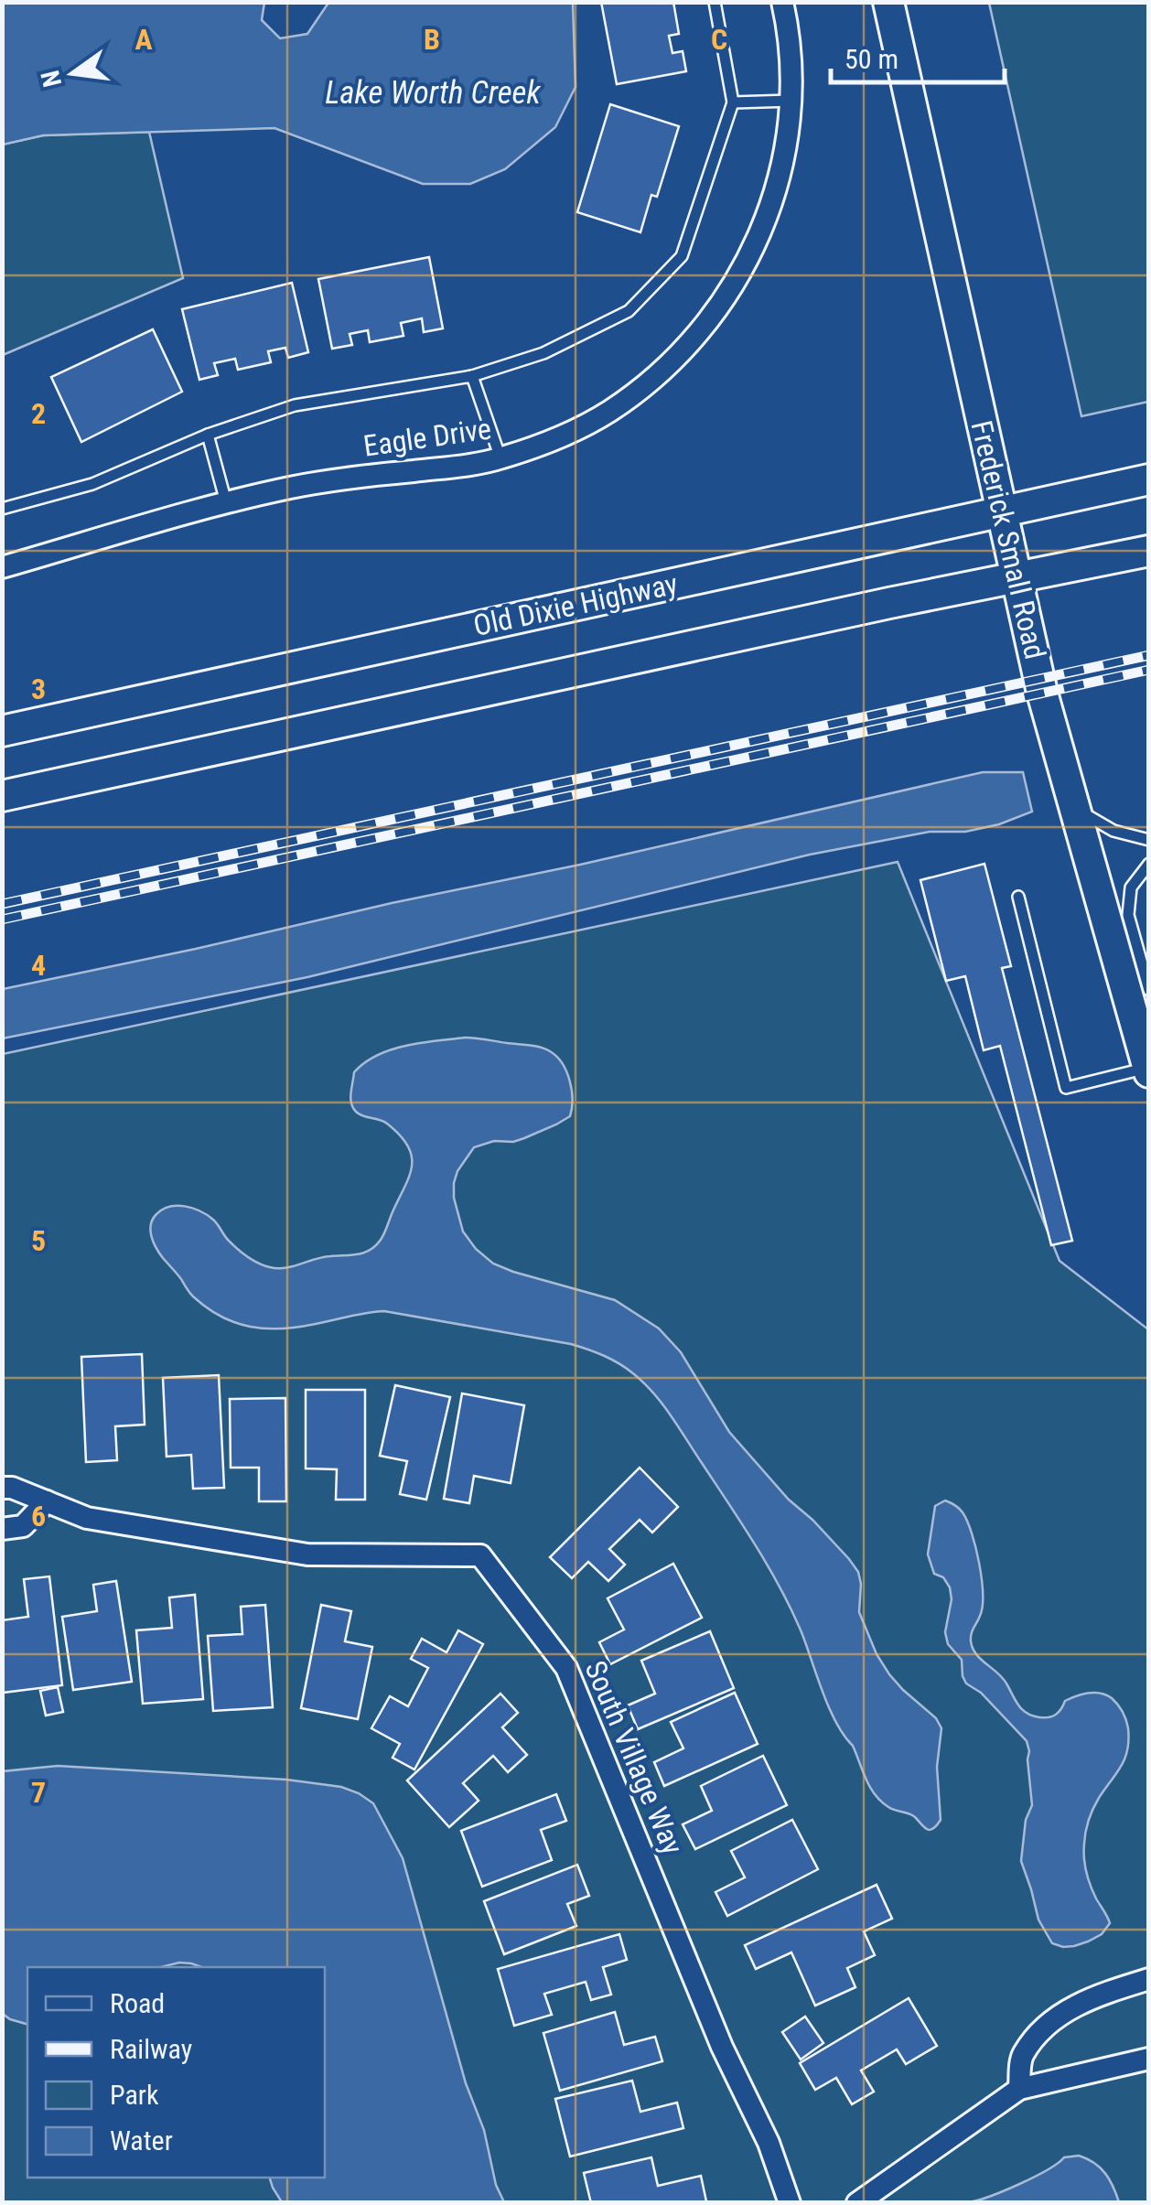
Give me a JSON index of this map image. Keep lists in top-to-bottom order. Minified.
{"streets":{"main road":["Frederick Small Road","Old Dixie Highway"],"street":["Eagle Drive","South Village Way"]},"crossings":[["Frederick Small Road","Old Dixie Highway"]],"water":["Lake Worth Creek"],"legend":["Road","Railway","Park","Water"],"scale_bar":"50 m","north":"left","grid":{"columns":["A","B","C"],"rows":["2","3","4","5","6","7"]}}
